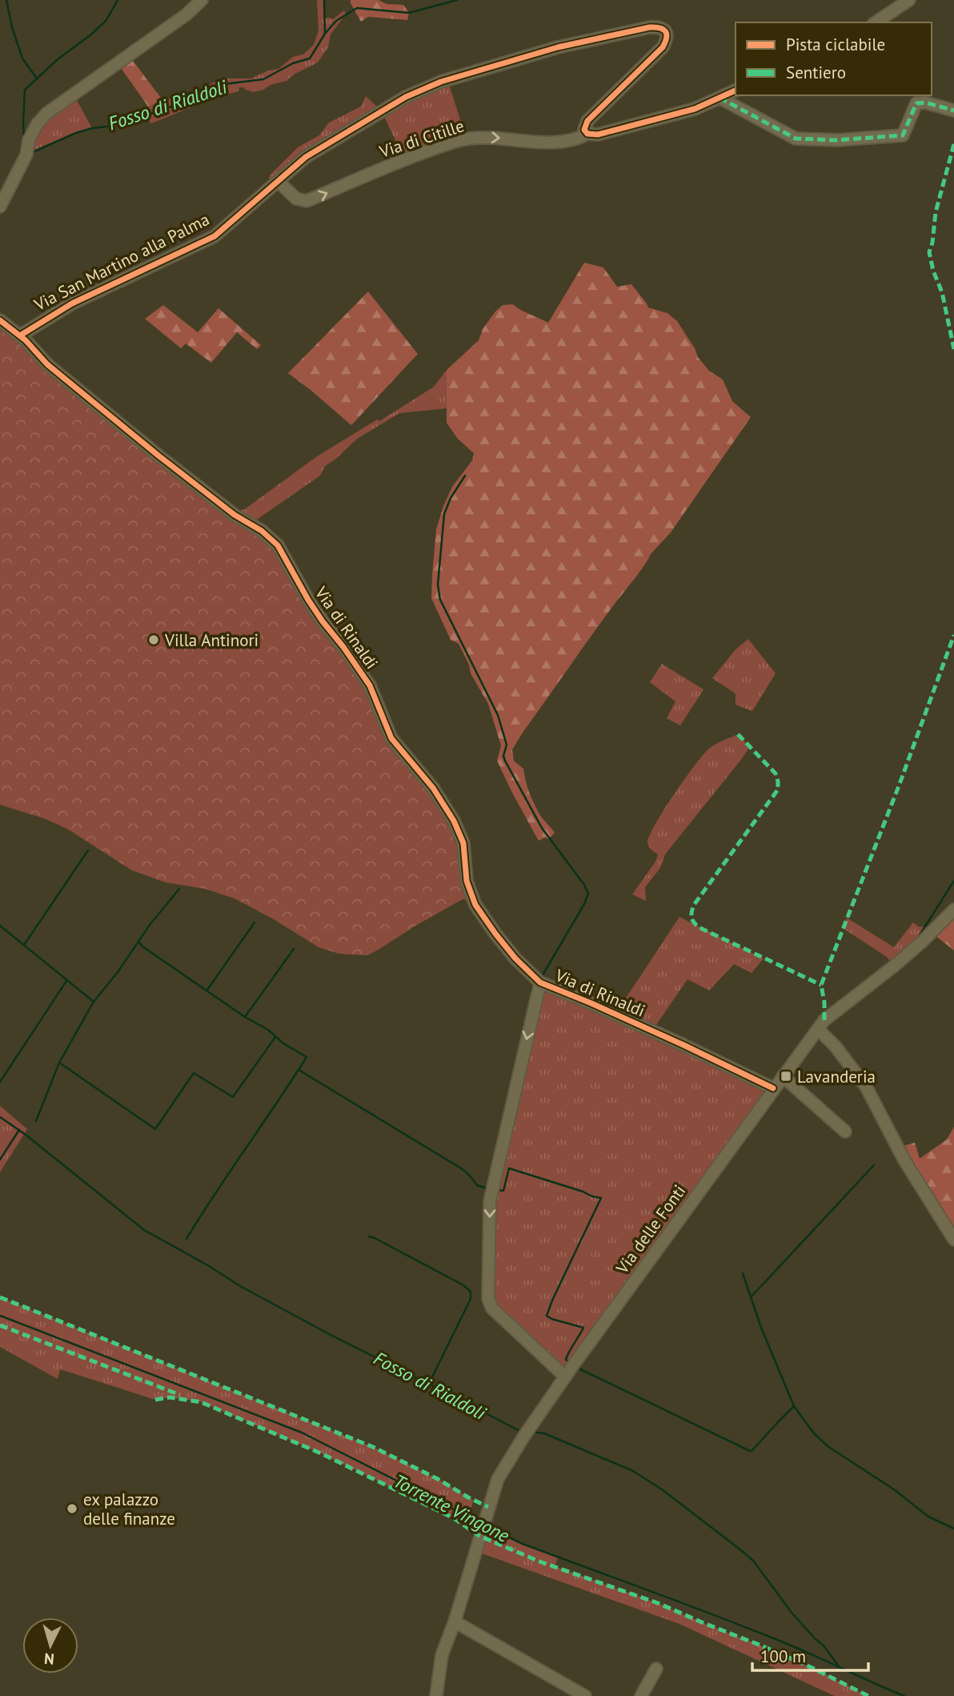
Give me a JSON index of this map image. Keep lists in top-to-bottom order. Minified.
{"streets":{"street":["Via di Citille","Via San Martino alla Palma","Via di Rinaldi","Via delle Fonti"]},"crossings":[["Via di Citille","Via San Martino alla Palma"],["Via San Martino alla Palma","Via di Rinaldi"],["Via di Rinaldi","Via delle Fonti"]],"one_way":["Via di Citille"],"water":["Fosso di Rialdoli","Torrente Vingone"],"places":{"other":["Villa Antinori","ex palazzo delle finanze"],"transit":["Lavanderia"]},"legend":["Pista ciclabile","Sentiero"],"scale_bar":"100 m","north":"bottom"}
